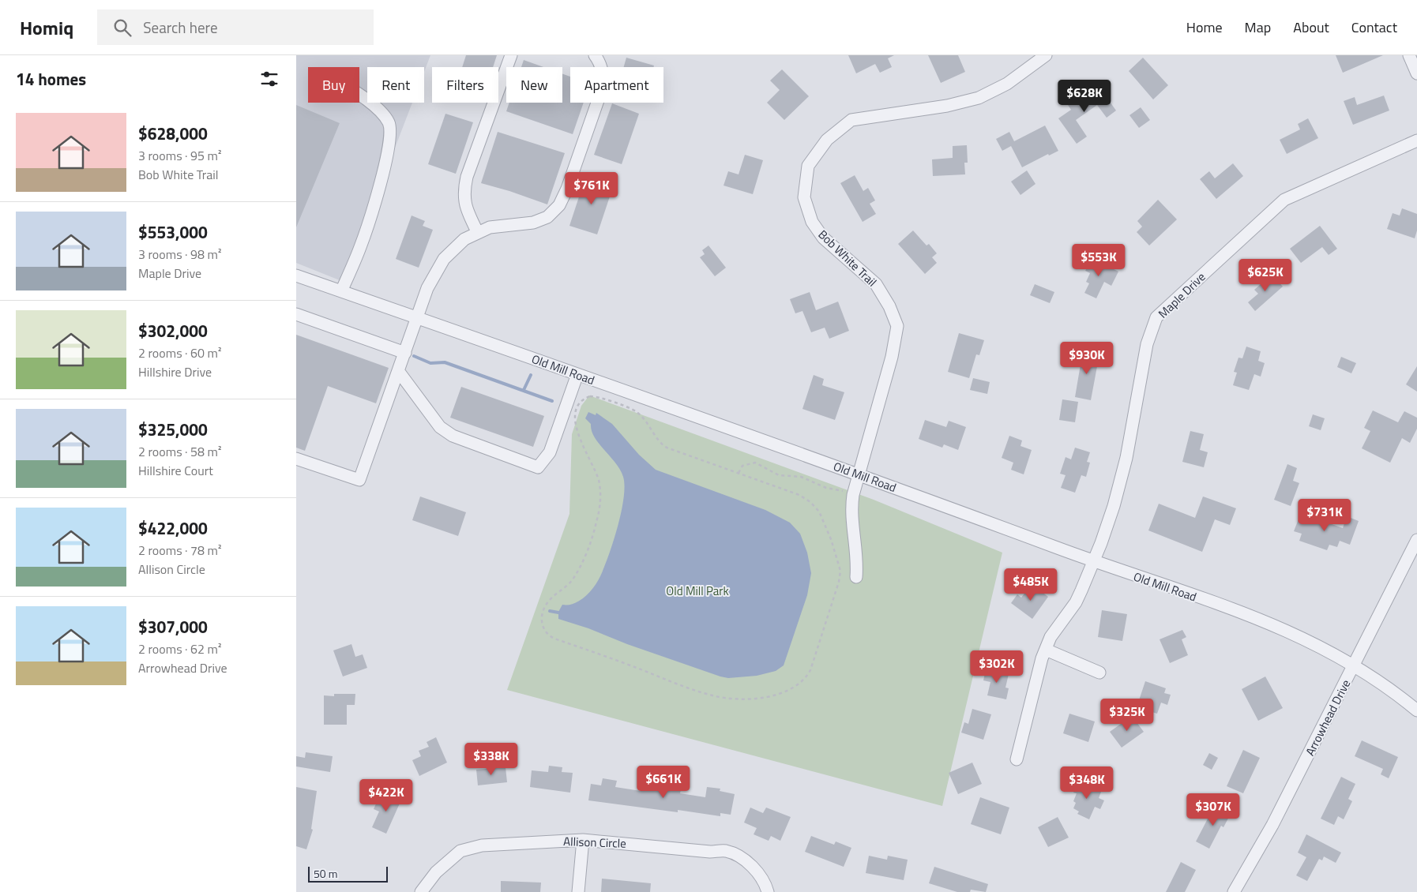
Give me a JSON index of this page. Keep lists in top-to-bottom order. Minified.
{"streets":{"street":["Bob White Trail","Maple Drive","Old Mill Road","Arrowhead Drive","Allison Circle"]},"crossings":[["Bob White Trail","Old Mill Road"],["Maple Drive","Old Mill Road"],["Old Mill Road","Arrowhead Drive"]],"parks":["Old Mill Park"],"scale_bar":"50 m","page":{"header":"Homiq","search":"Search here","nav":["Home","Map","About","Contact"],"heading":"14 homes","chip":["Buy","Rent","Filters","New","Apartment"],"price":["$628K","$761K","$553K","$625K","$930K","$731K","$485K","$302K","$325K","$338K","$661K","$348K","$422K","$307K"],"list":[{"name":"$628,000","note":"3 rooms · 95 m² · Bob White Trail"},{"name":"$553,000","note":"3 rooms · 98 m² · Maple Drive"},{"name":"$302,000","note":"2 rooms · 60 m² · Hillshire Drive"},{"name":"$325,000","note":"2 rooms · 58 m² · Hillshire Court"},{"name":"$422,000","note":"2 rooms · 78 m² · Allison Circle"},{"name":"$307,000","note":"2 rooms · 62 m² · Arrowhead Drive"}],"scale":"50 m"}}
